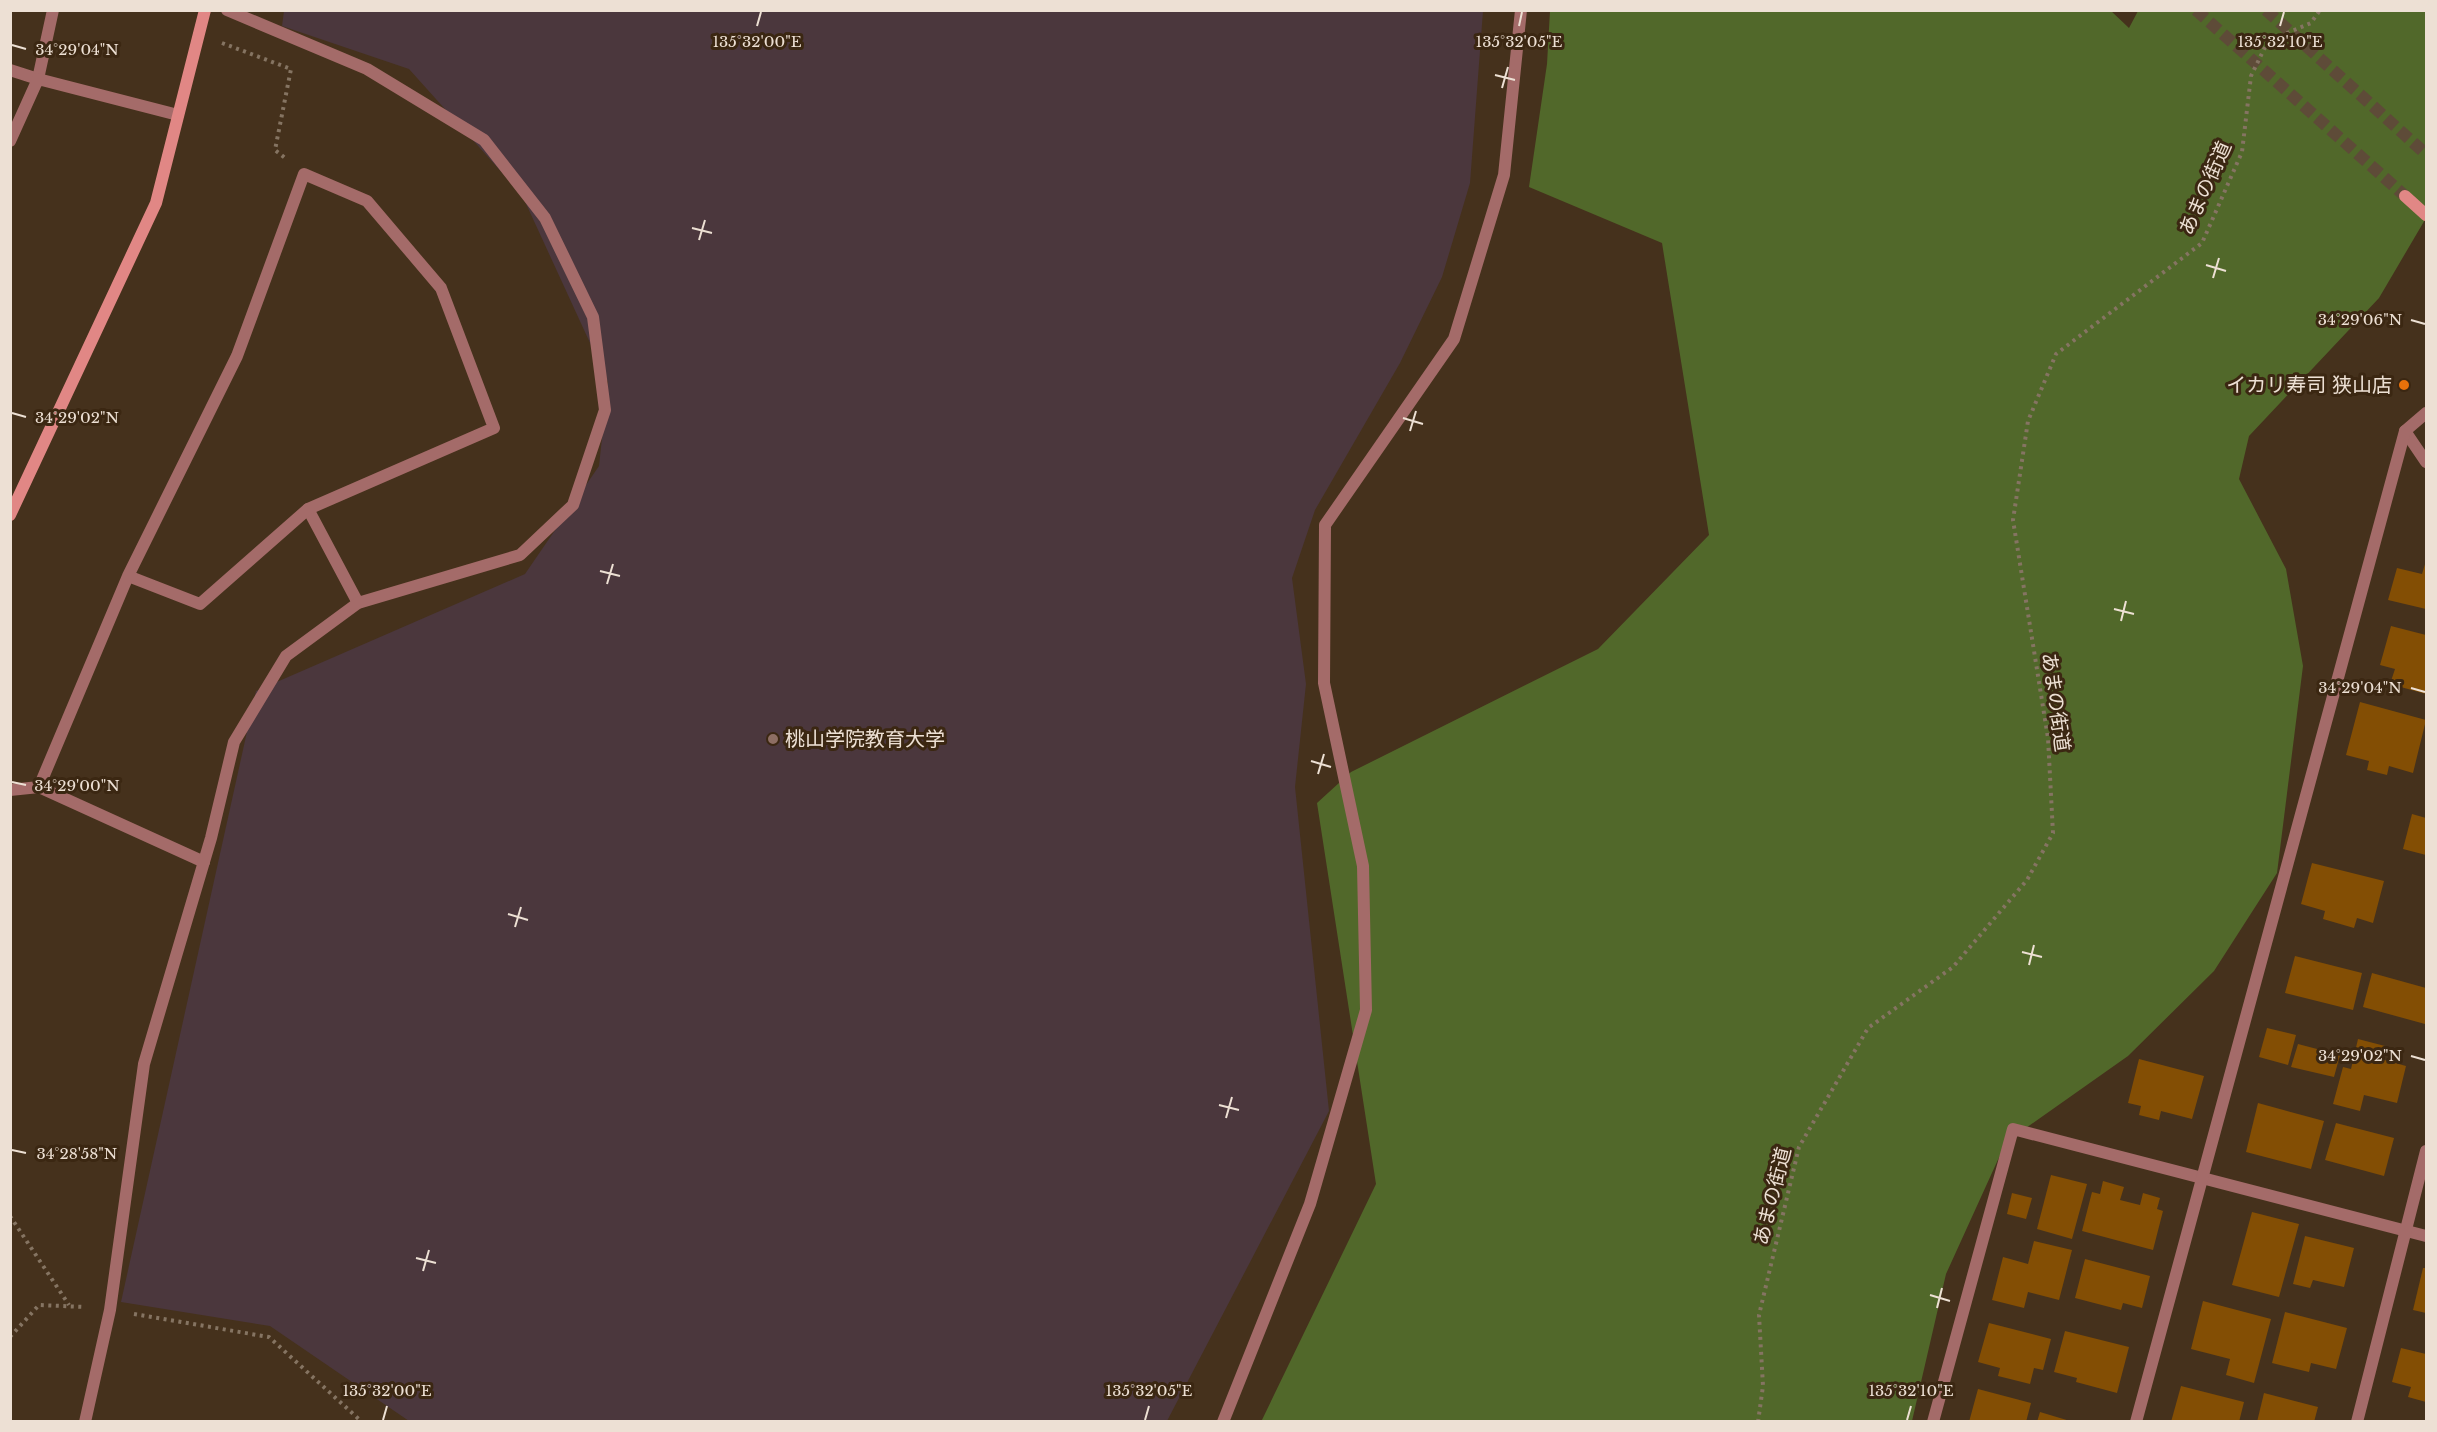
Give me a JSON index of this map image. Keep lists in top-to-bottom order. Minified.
{"streets":{"path":["あまの街道"]},"places":["イカリ寿司 狭山店","桃山学院教育大学"],"coordinates":["135°32'05\"E","135°32'10\"E","135°32'00\"E","34°29'04\"N","34°29'06\"N","34°29'02\"N","34°29'00\"N","34°28'58\"N"]}
